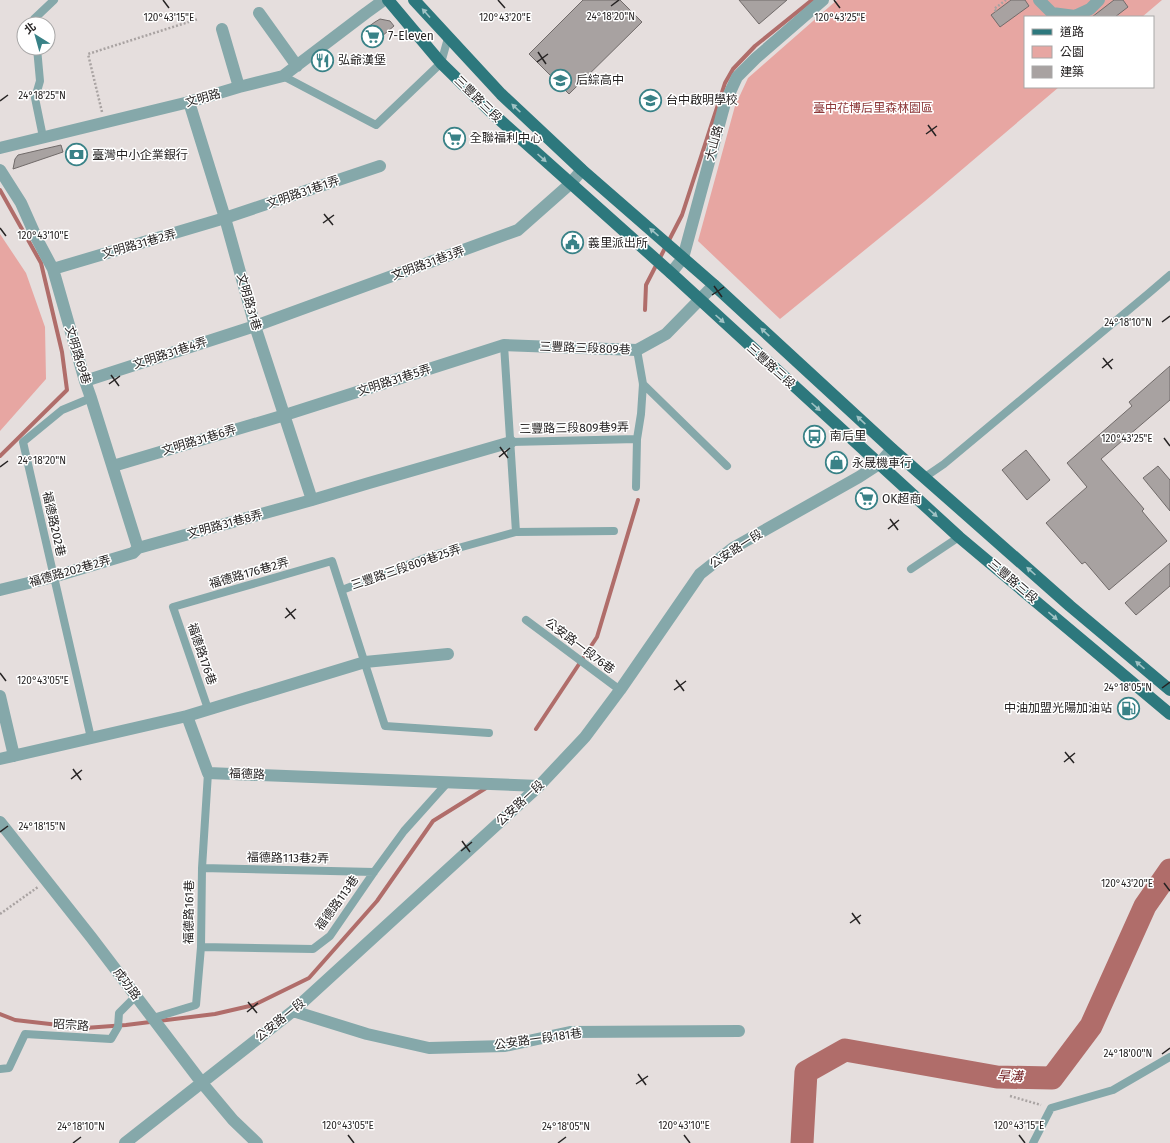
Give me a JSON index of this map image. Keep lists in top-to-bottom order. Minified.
{"streets":{"main road":["三豐路三段"],"street":["文明路","大山路","文明路31巷1弄","文明路31巷2弄","文明路31巷3弄","文明路31巷","三豐路三段809巷","文明路31巷4弄","文明路69巷","文明路31巷5弄","文明路31巷6弄","文明路31巷8弄","公安路一段","福德路202巷2弄","福德路","成功路","公安路一段181巷"],"lane":["三豐路三段809巷9弄","福德路202巷","三豐路三段809巷25弄","福德路176巷2弄","公安路一段76巷","福德路176巷","福德路113巷2弄","福德路113巷","福德路161巷","昭宗路"]},"crossings":[["文明路","文明路31巷"],["三豐路三段","大山路"],["三豐路三段","文明路31巷3弄"],["三豐路三段","三豐路三段809巷"],["三豐路三段","公安路一段"],["文明路31巷1弄","文明路31巷2弄"],["文明路31巷1弄","文明路31巷"],["文明路31巷2弄","文明路31巷"],["文明路31巷2弄","文明路69巷"],["文明路31巷3弄","文明路31巷"],["文明路31巷3弄","文明路31巷4弄"],["文明路31巷","文明路31巷4弄"],["文明路31巷","文明路31巷5弄"],["文明路31巷","文明路31巷6弄"],["文明路31巷","文明路31巷8弄"],["三豐路三段809巷","文明路31巷5弄"],["三豐路三段809巷","三豐路三段809巷9弄"],["文明路31巷4弄","文明路69巷"],["文明路69巷","文明路31巷6弄"],["文明路69巷","福德路202巷"],["文明路69巷","文明路31巷8弄"],["文明路69巷","福德路202巷2弄"],["文明路31巷5弄","文明路31巷6弄"],["三豐路三段809巷9弄","文明路31巷8弄"],["福德路202巷","福德路202巷2弄"],["文明路31巷8弄","福德路202巷2弄"],["公安路一段","公安路一段76巷"],["公安路一段","福德路"],["公安路一段","成功路"],["公安路一段","公安路一段181巷"],["三豐路三段809巷25弄","福德路176巷2弄"],["福德路176巷2弄","福德路176巷"],["福德路","福德路113巷"],["福德路","福德路161巷"],["福德路113巷2弄","福德路113巷"],["福德路113巷2弄","福德路161巷"],["福德路113巷","福德路161巷"],["福德路161巷","成功路"],["成功路","昭宗路"]],"water":["旱溝"],"parks":["臺中花博后里森林園區"],"places":{"supermarket":["7-Eleven","全聯福利中心","OK超商"],"restaurant":["弘爺漢堡"],"school or university":["后綜高中","台中啟明學校"],"bank":["臺灣中小企業銀行"],"public building":["義里派出所"],"bus stop":["南后里"],"shop":["永晟機車行"],"fuel station":["中油加盟光陽加油站"]},"legend":["道路","公園","建築"],"north":"top left","coordinates":["24°18'20\"N","120°43'15\"E","120°43'20\"E","120°43'25\"E","24°18'25\"N","120°43'10\"E","24°18'10\"N","120°43'05\"E","24°18'05\"N","24°18'15\"N","24°18'00\"N"]}
